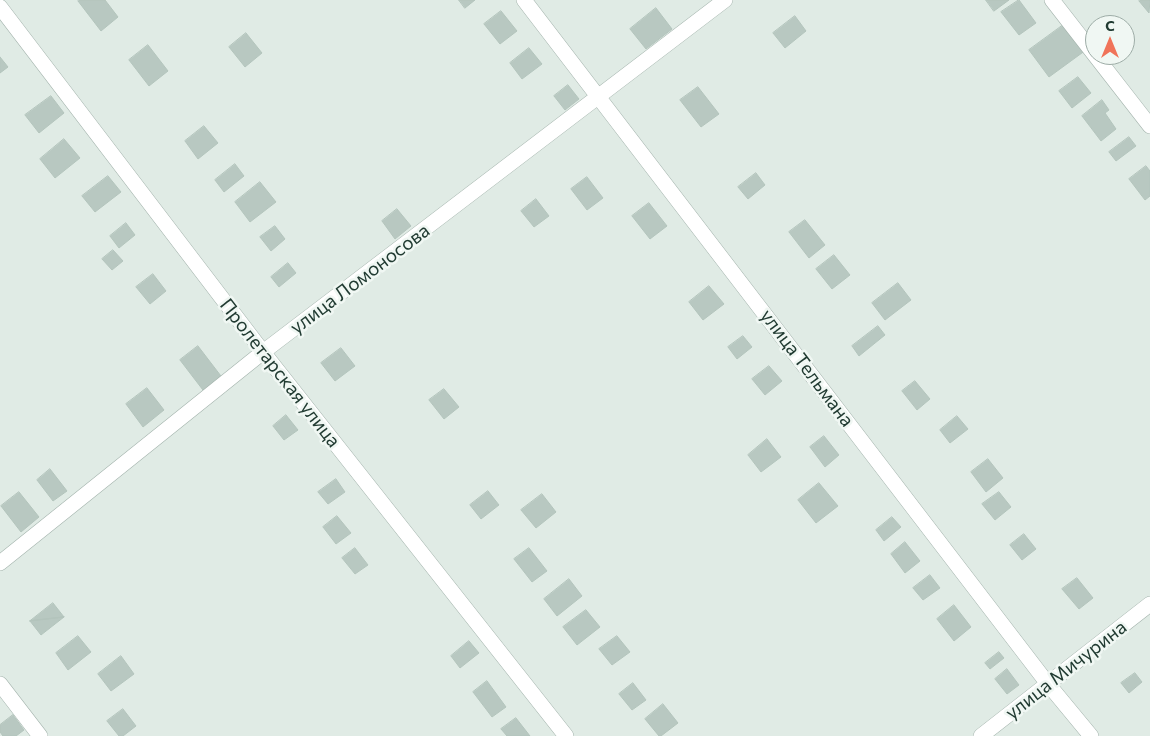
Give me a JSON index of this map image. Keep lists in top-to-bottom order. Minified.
{"streets":{"street":["улица Ломоносова","улица Тельмана","Пролетарская улица","улица Мичурина"]},"crossings":[["улица Ломоносова","улица Тельмана"],["улица Ломоносова","Пролетарская улица"],["улица Тельмана","улица Мичурина"]],"north":"top"}
